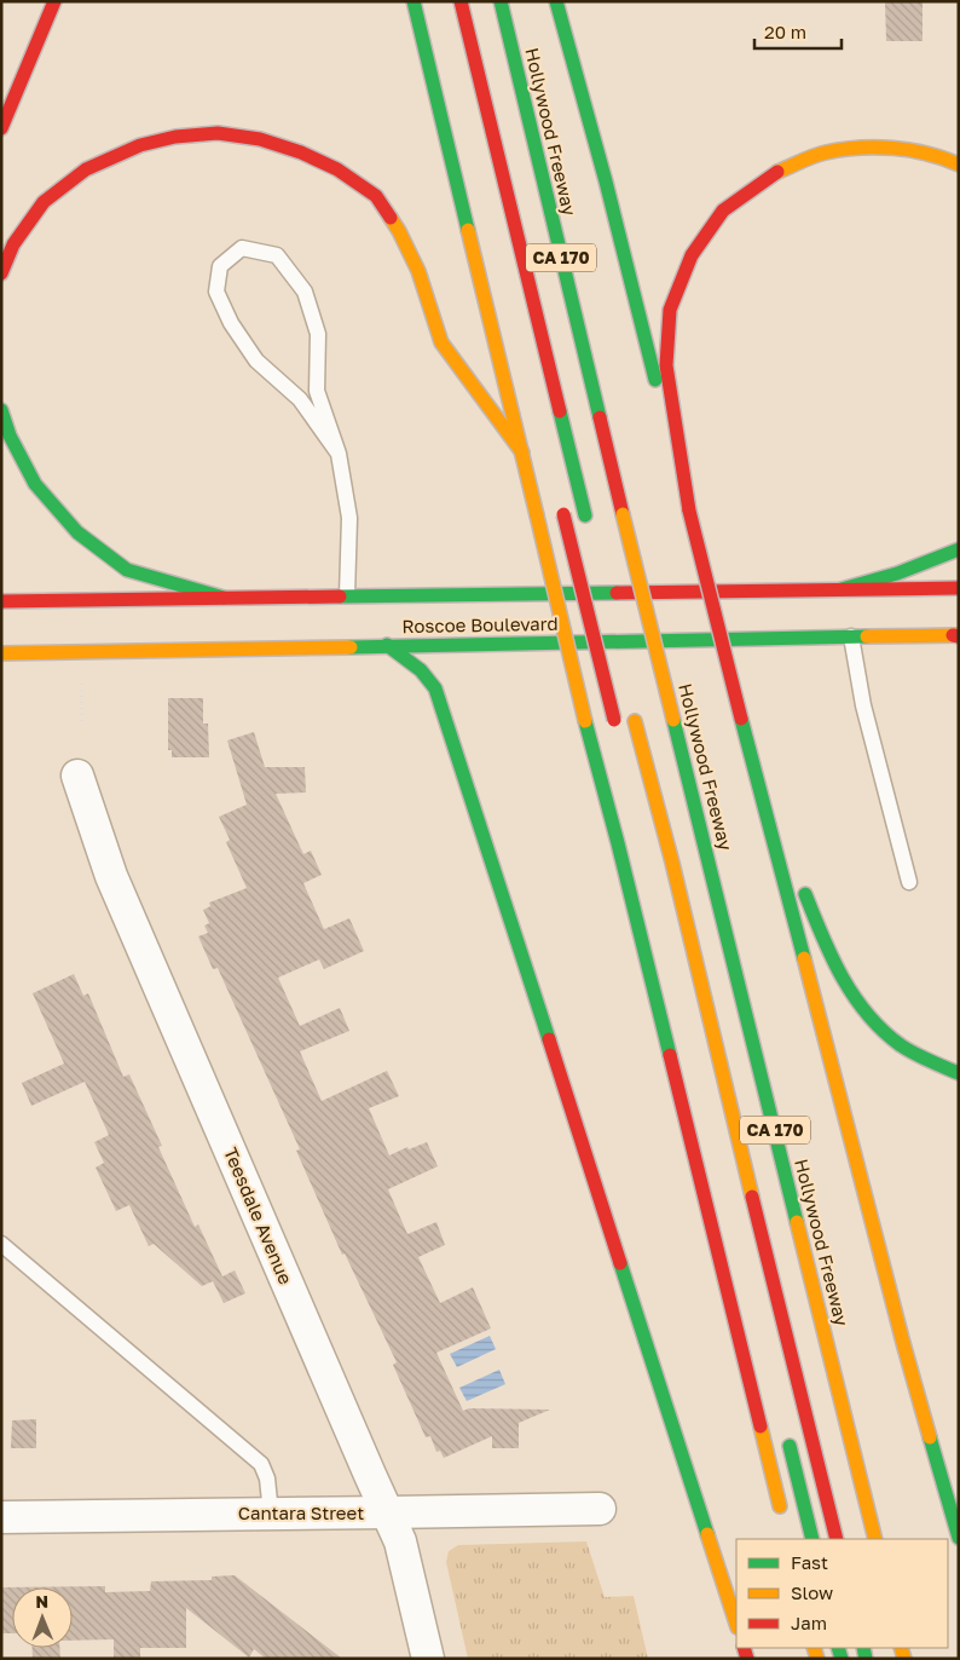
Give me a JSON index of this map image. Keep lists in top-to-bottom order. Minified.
{"streets":{"main road":["Hollywood Freeway","CA 170","Roscoe Boulevard"],"street":["Teesdale Avenue","Cantara Street"]},"crossings":[["Teesdale Avenue","Cantara Street"]],"legend":["Fast","Slow","Jam"],"scale_bar":"20 m","north":"top"}
